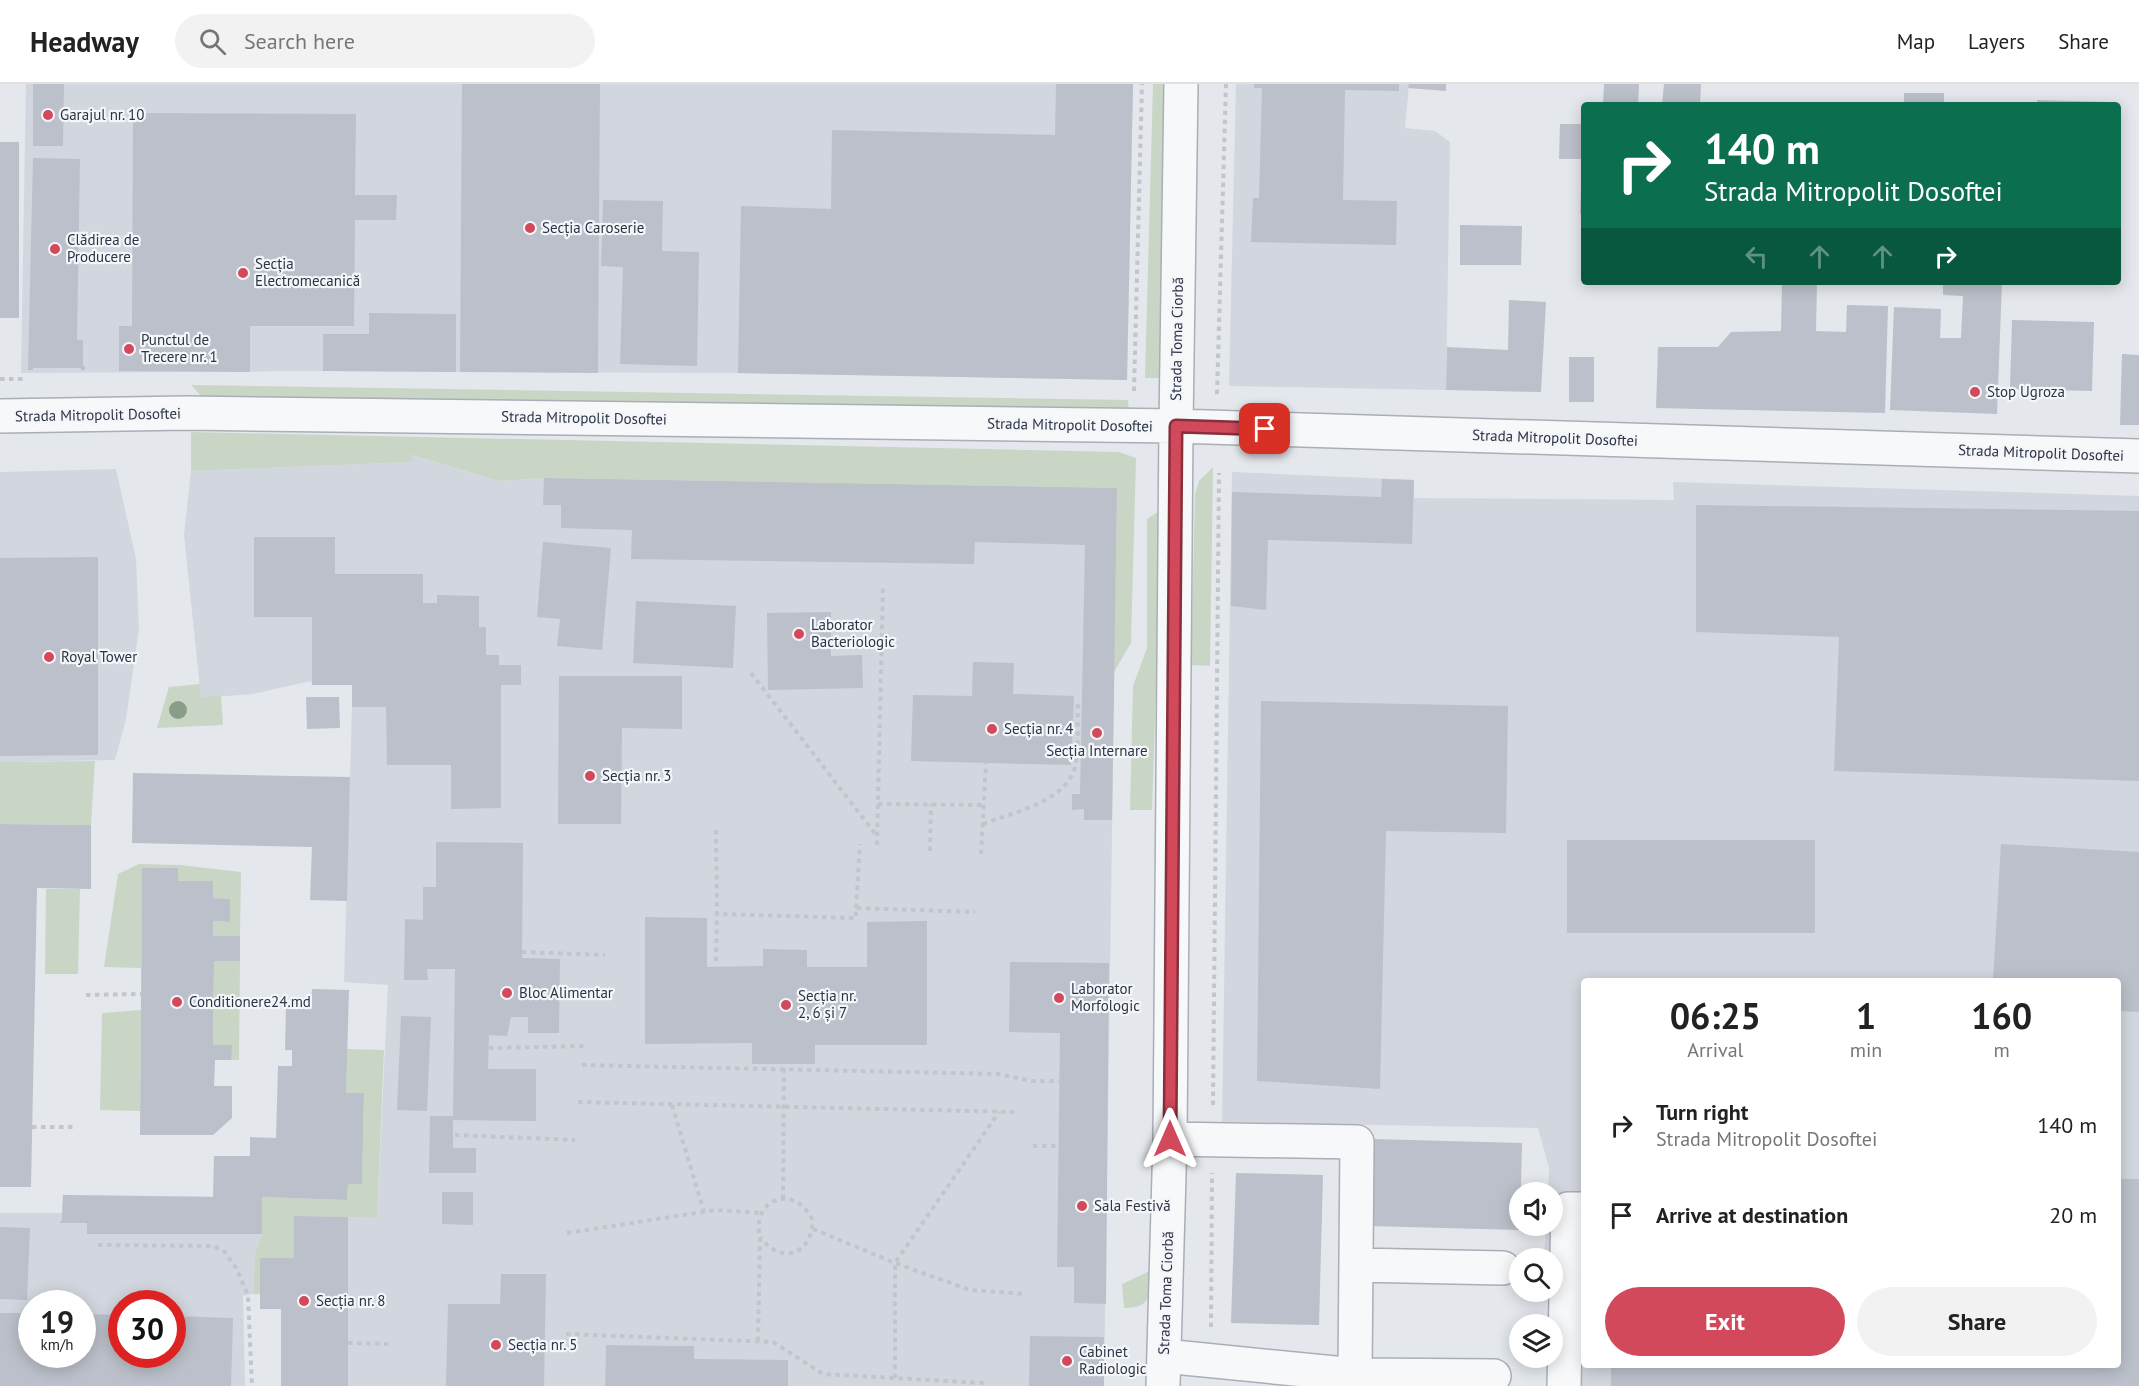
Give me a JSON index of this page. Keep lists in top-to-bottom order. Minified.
{"streets":{"street":["Strada Toma Ciorbă","Strada Mitropolit Dosoftei"]},"crossings":[["Strada Toma Ciorbă","Strada Mitropolit Dosoftei"]],"places":["Garajul nr. 10","Secția Caroserie","Clădirea de Producere","Secția Electromecanică","Punctul de Trecere nr. 1","Stop Ugroza","Laborator Bacteriologic","Royal Tower","Secția nr. 4","Secția Internare","Secția nr. 3","Bloc Alimentar","Laborator Morfologic","Conditionere24.md","Secția nr. 2, 6 și 7","Sala Festivă","Secția nr. 8","Secția nr. 5","Cabinet Radiologic"],"page":{"header":"Headway","search":"Search here","nav":["Map","Layers","Share"],"turn":["140 m","Strada Mitropolit Dosoftei"],"eta":["06:25","Arrival","1","min","160","m"],"list":[{"name":"Turn right","note":"Strada Mitropolit Dosoftei","value":"140 m"},{"name":"Arrive at destination","value":"20 m"}],"buttons":["Exit","Share"],"speed":"19 km/h","limit":"30"}}
